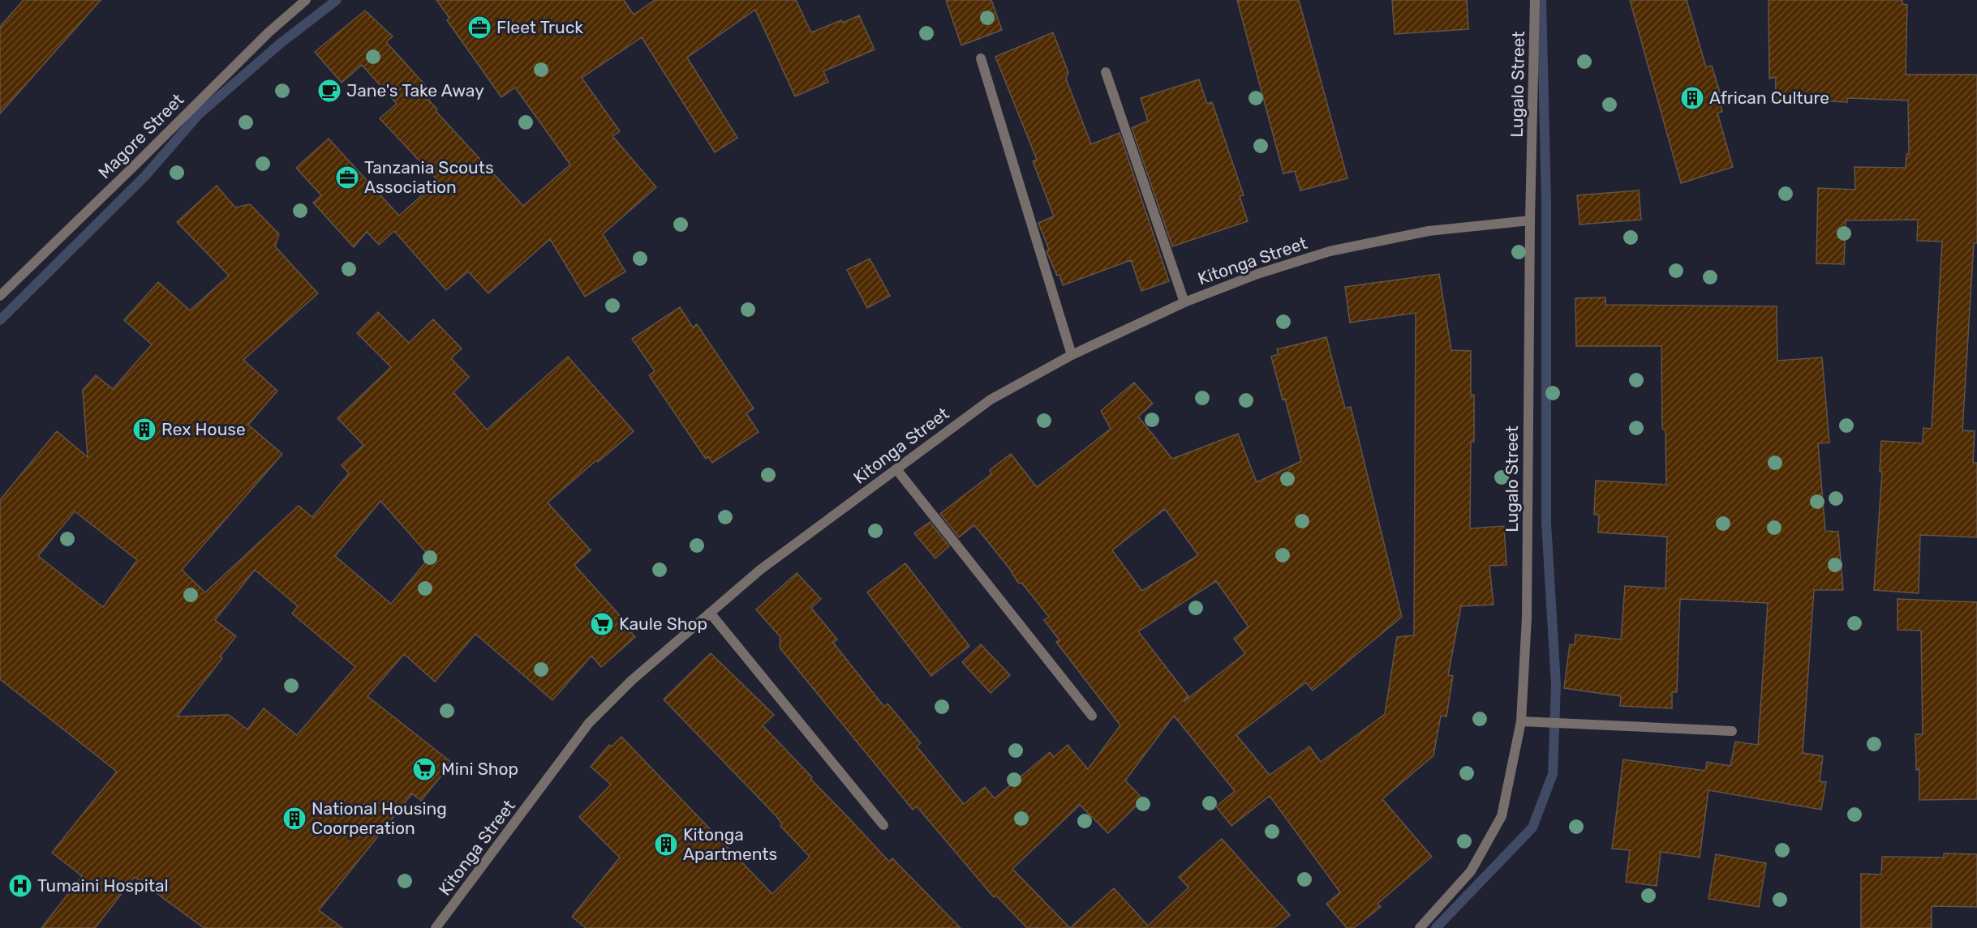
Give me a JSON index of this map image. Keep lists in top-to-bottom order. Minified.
{"streets":{"street":["Lugalo Street","Magore Street","Kitonga Street"]},"crossings":[["Lugalo Street","Kitonga Street"]],"places":{"office":["Fleet Truck","Tanzania Scouts Association"],"cafe":["Jane's Take Away"],"building":["African Culture","Rex House","National Housing Coorperation","Kitonga Apartments"],"supermarket":["Kaule Shop","Mini Shop"],"hospital":["Tumaini Hospital"]}}
